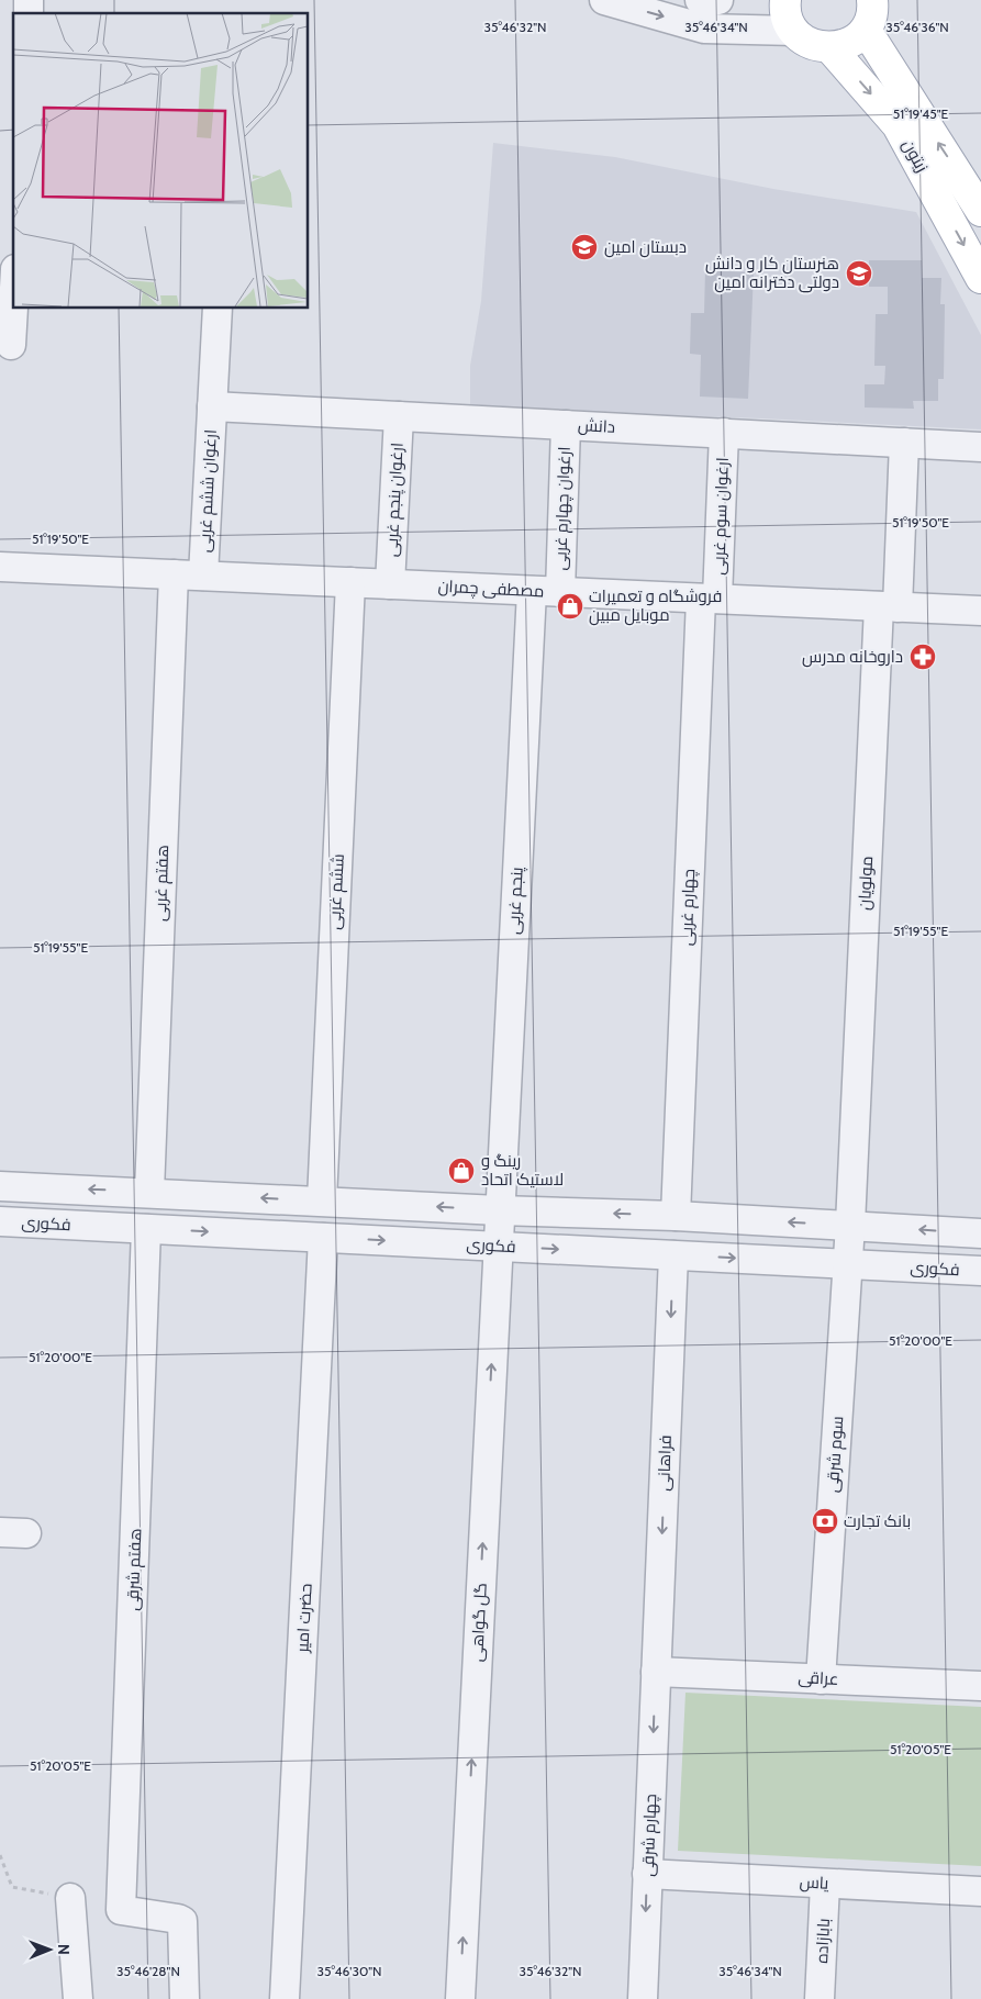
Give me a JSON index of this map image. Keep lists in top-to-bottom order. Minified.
{"streets":{"main road":["زیتون"],"street":["دانش","ارغوان ششم غربی","ارغوان پنجم غربی","ارغوان چهارم غربی","ارغوان سوم غربی","مصطفی چمران","هفتم غربی","مولویان","ششم غربی","پنجم غربی","چهارم غربی","فکوری","سوم شرقی","فراهانی","هفتم شرقی","حضرت امیر","گل گواهی","عراقی","چهارم شرقی","یاس","بابازاده"]},"crossings":[["دانش","ارغوان ششم غربی"],["دانش","ارغوان پنجم غربی"],["دانش","ارغوان چهارم غربی"],["دانش","ارغوان سوم غربی"],["دانش","مولویان"],["ارغوان ششم غربی","مصطفی چمران"],["ارغوان پنجم غربی","مصطفی چمران"],["ارغوان چهارم غربی","مصطفی چمران"],["ارغوان سوم غربی","مصطفی چمران"],["ارغوان سوم غربی","چهارم غربی"],["مصطفی چمران","هفتم غربی"],["مصطفی چمران","مولویان"],["مصطفی چمران","ششم غربی"],["مصطفی چمران","پنجم غربی"],["مصطفی چمران","چهارم غربی"],["مولویان","فکوری"],["مولویان","سوم شرقی"],["پنجم غربی","فکوری"],["پنجم غربی","گل گواهی"],["فکوری","سوم شرقی"],["فکوری","فراهانی"],["فکوری","هفتم شرقی"],["فکوری","حضرت امیر"],["فکوری","گل گواهی"],["سوم شرقی","عراقی"],["فراهانی","عراقی"],["فراهانی","چهارم شرقی"],["عراقی","چهارم شرقی"],["چهارم شرقی","یاس"],["یاس","بابازاده"]],"one_way":["فراهانی","گل گواهی","چهارم شرقی"],"places":{"school or university":["دبستان امین","هنرستان کار و دانش دولتی دخترانه امین"],"shop":["فروشگاه و تعمیرات موبایل مبین","رینگ و لاستیک اتحاد"],"pharmacy":["داروخانه مدرس"],"bank":["بانک تجارت"]},"north":"right","coordinates":["35°46'32\"N","35°46'34\"N","35°46'36\"N","51°19'45\"E","51°19'50\"E","51°19'55\"E","51°20'00\"E","51°20'05\"E","35°46'28\"N","35°46'30\"N"]}
